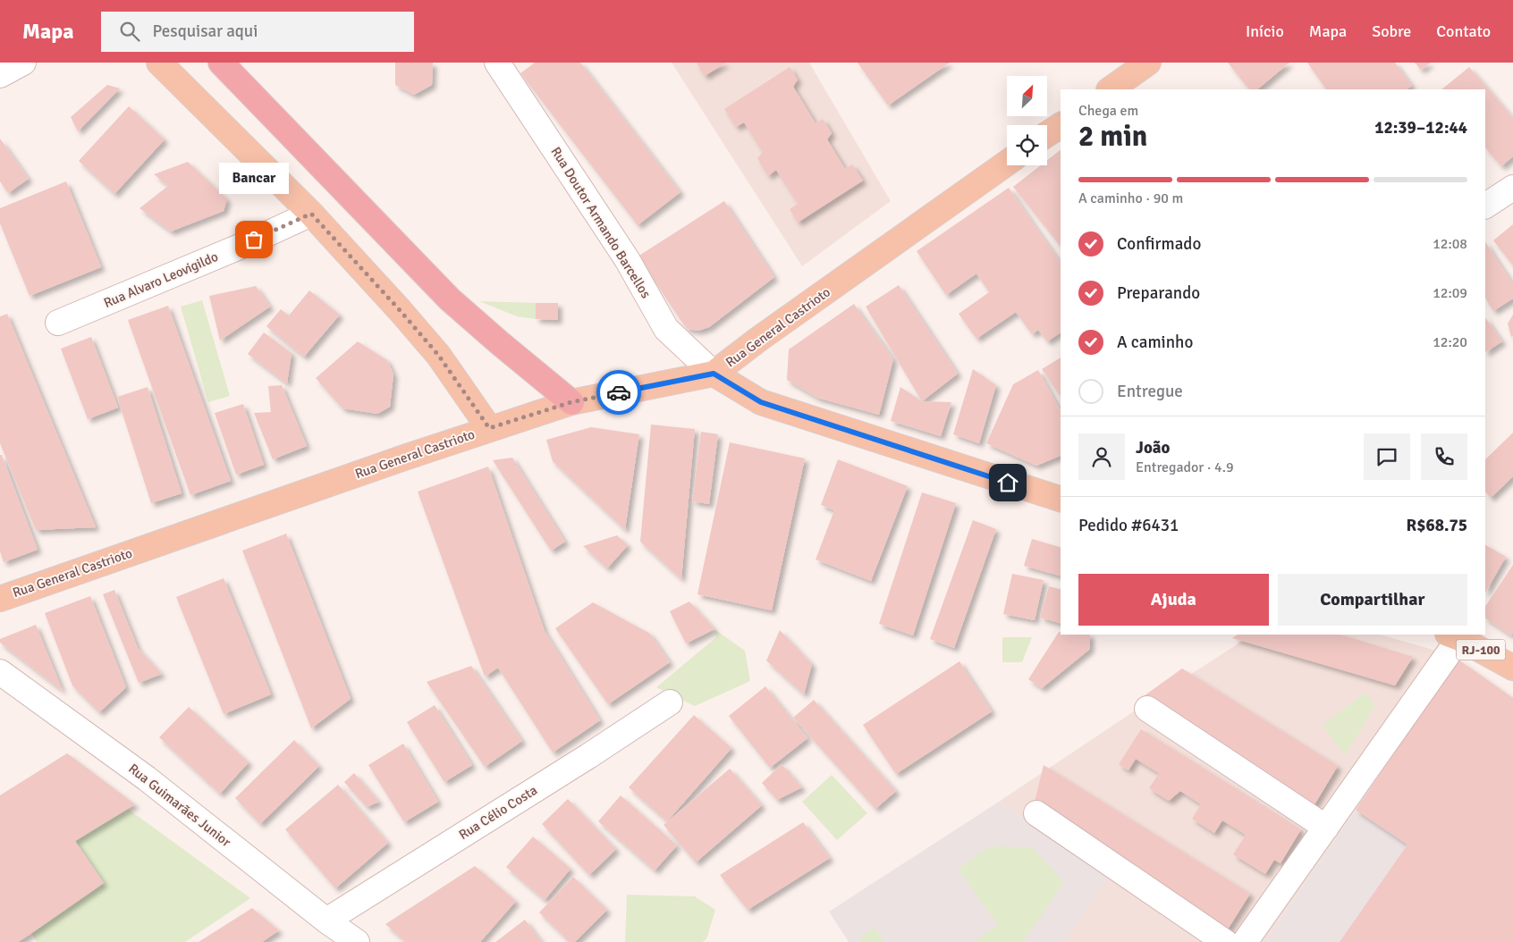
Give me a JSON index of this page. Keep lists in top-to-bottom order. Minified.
{"streets":{"main road":["Rua General Castrioto","RJ-100"],"street":["Rua Doutor Armando Barcellos","Rua Alvaro Leovigildo","Rua Guimarães Junior","Rua Célio Costa"]},"crossings":[["Rua Doutor Armando Barcellos","Rua General Castrioto"],["Rua Guimarães Junior","Rua Célio Costa"]],"places":["Bancar"],"north":"top right","page":{"header":"Mapa","search":"Pesquisar aqui","nav":["Início","Mapa","Sobre","Contato"],"heading":["2 min","Chega em","12:39–12:44"],"panel":["João","Entregador · 4.9","Pedido #6431","R$68.75"],"bubble":"Bancar","bar":"A caminho · 90 m","list":[["Confirmado","12:08"],["Preparando","12:09"],["A caminho","12:20"],"Entregue"],"buttons":["Ajuda","Compartilhar"]}}
